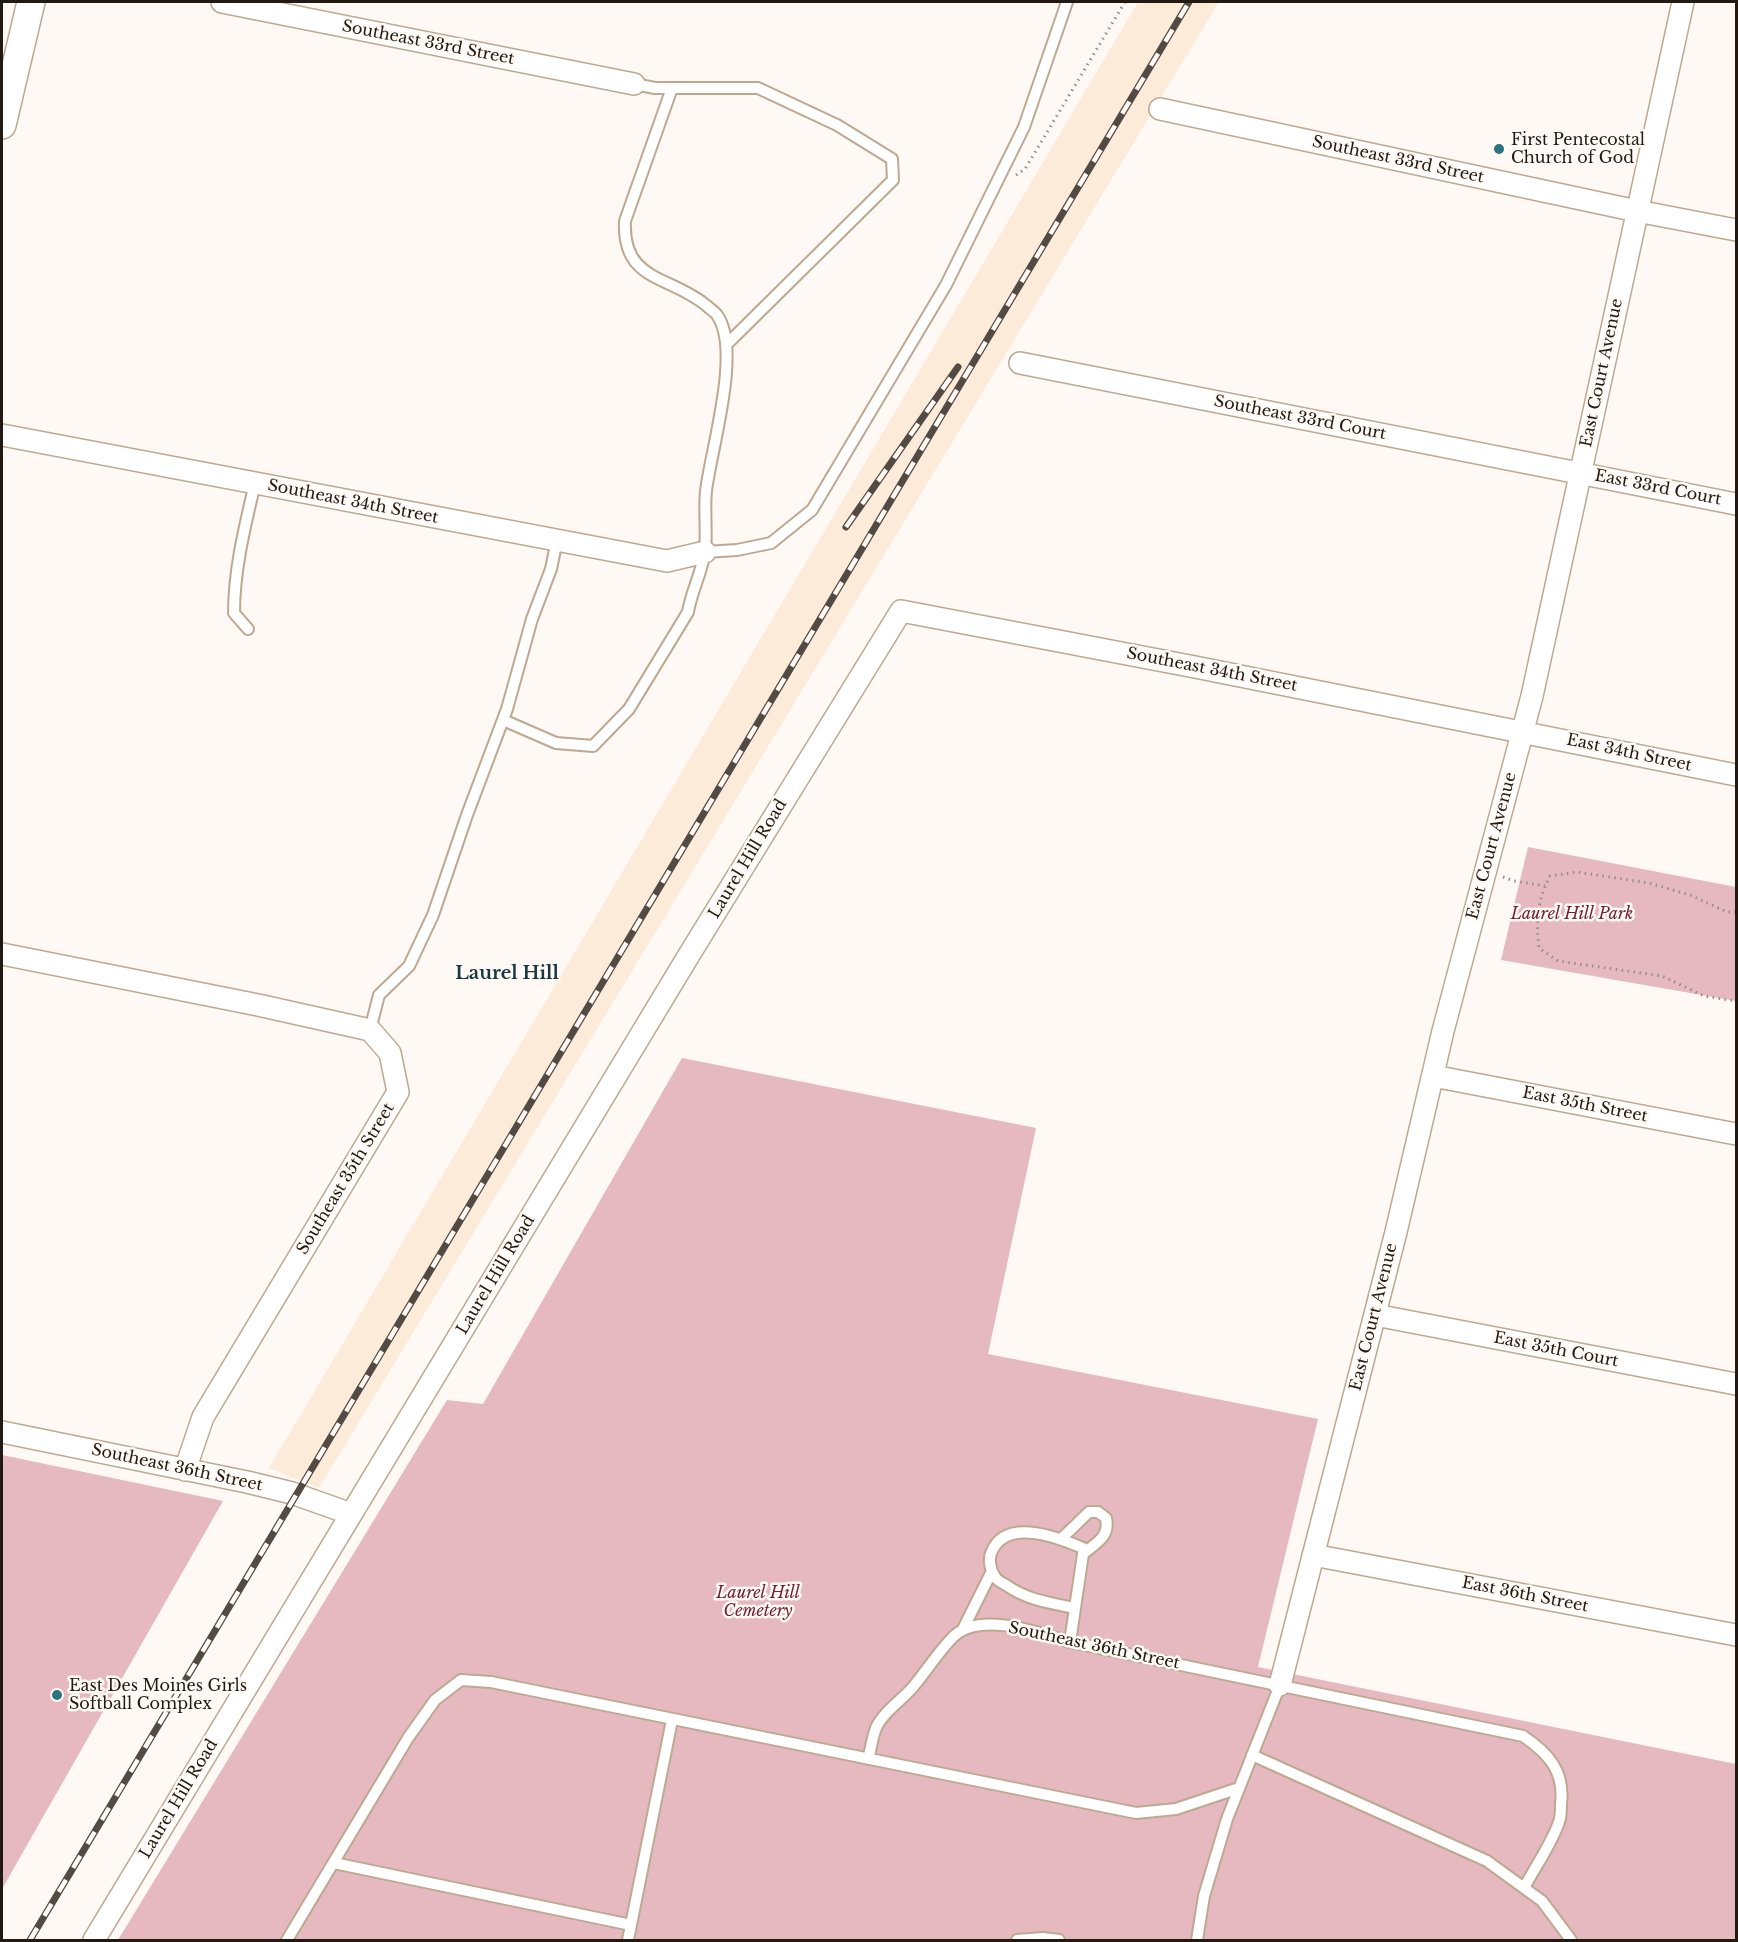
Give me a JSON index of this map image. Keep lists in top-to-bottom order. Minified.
{"streets":{"street":["Southeast 33rd Street","East Court Avenue","Southeast 33rd Court","East 33rd Court","Southeast 34th Street","East 34th Street","Laurel Hill Road","East 35th Street","Southeast 35th Street","East 35th Court","Southeast 36th Street","East 36th Street"]},"crossings":[["Southeast 33rd Street","East Court Avenue"],["East Court Avenue","Southeast 33rd Court"],["East Court Avenue","East 33rd Court"],["East Court Avenue","Southeast 34th Street"],["East Court Avenue","East 34th Street"],["East Court Avenue","East 35th Street"],["East Court Avenue","East 35th Court"],["East Court Avenue","Southeast 36th Street"],["East Court Avenue","East 36th Street"],["Southeast 33rd Court","East 33rd Court"],["Southeast 34th Street","East 34th Street"],["Southeast 34th Street","Laurel Hill Road"],["Laurel Hill Road","Southeast 36th Street"],["Southeast 35th Street","Southeast 36th Street"]],"districts":["Laurel Hill"],"parks":["Laurel Hill Park","Laurel Hill Cemetery"],"places":["First Pentecostal Church of God","East Des Moines Girls Softball Complex"]}
